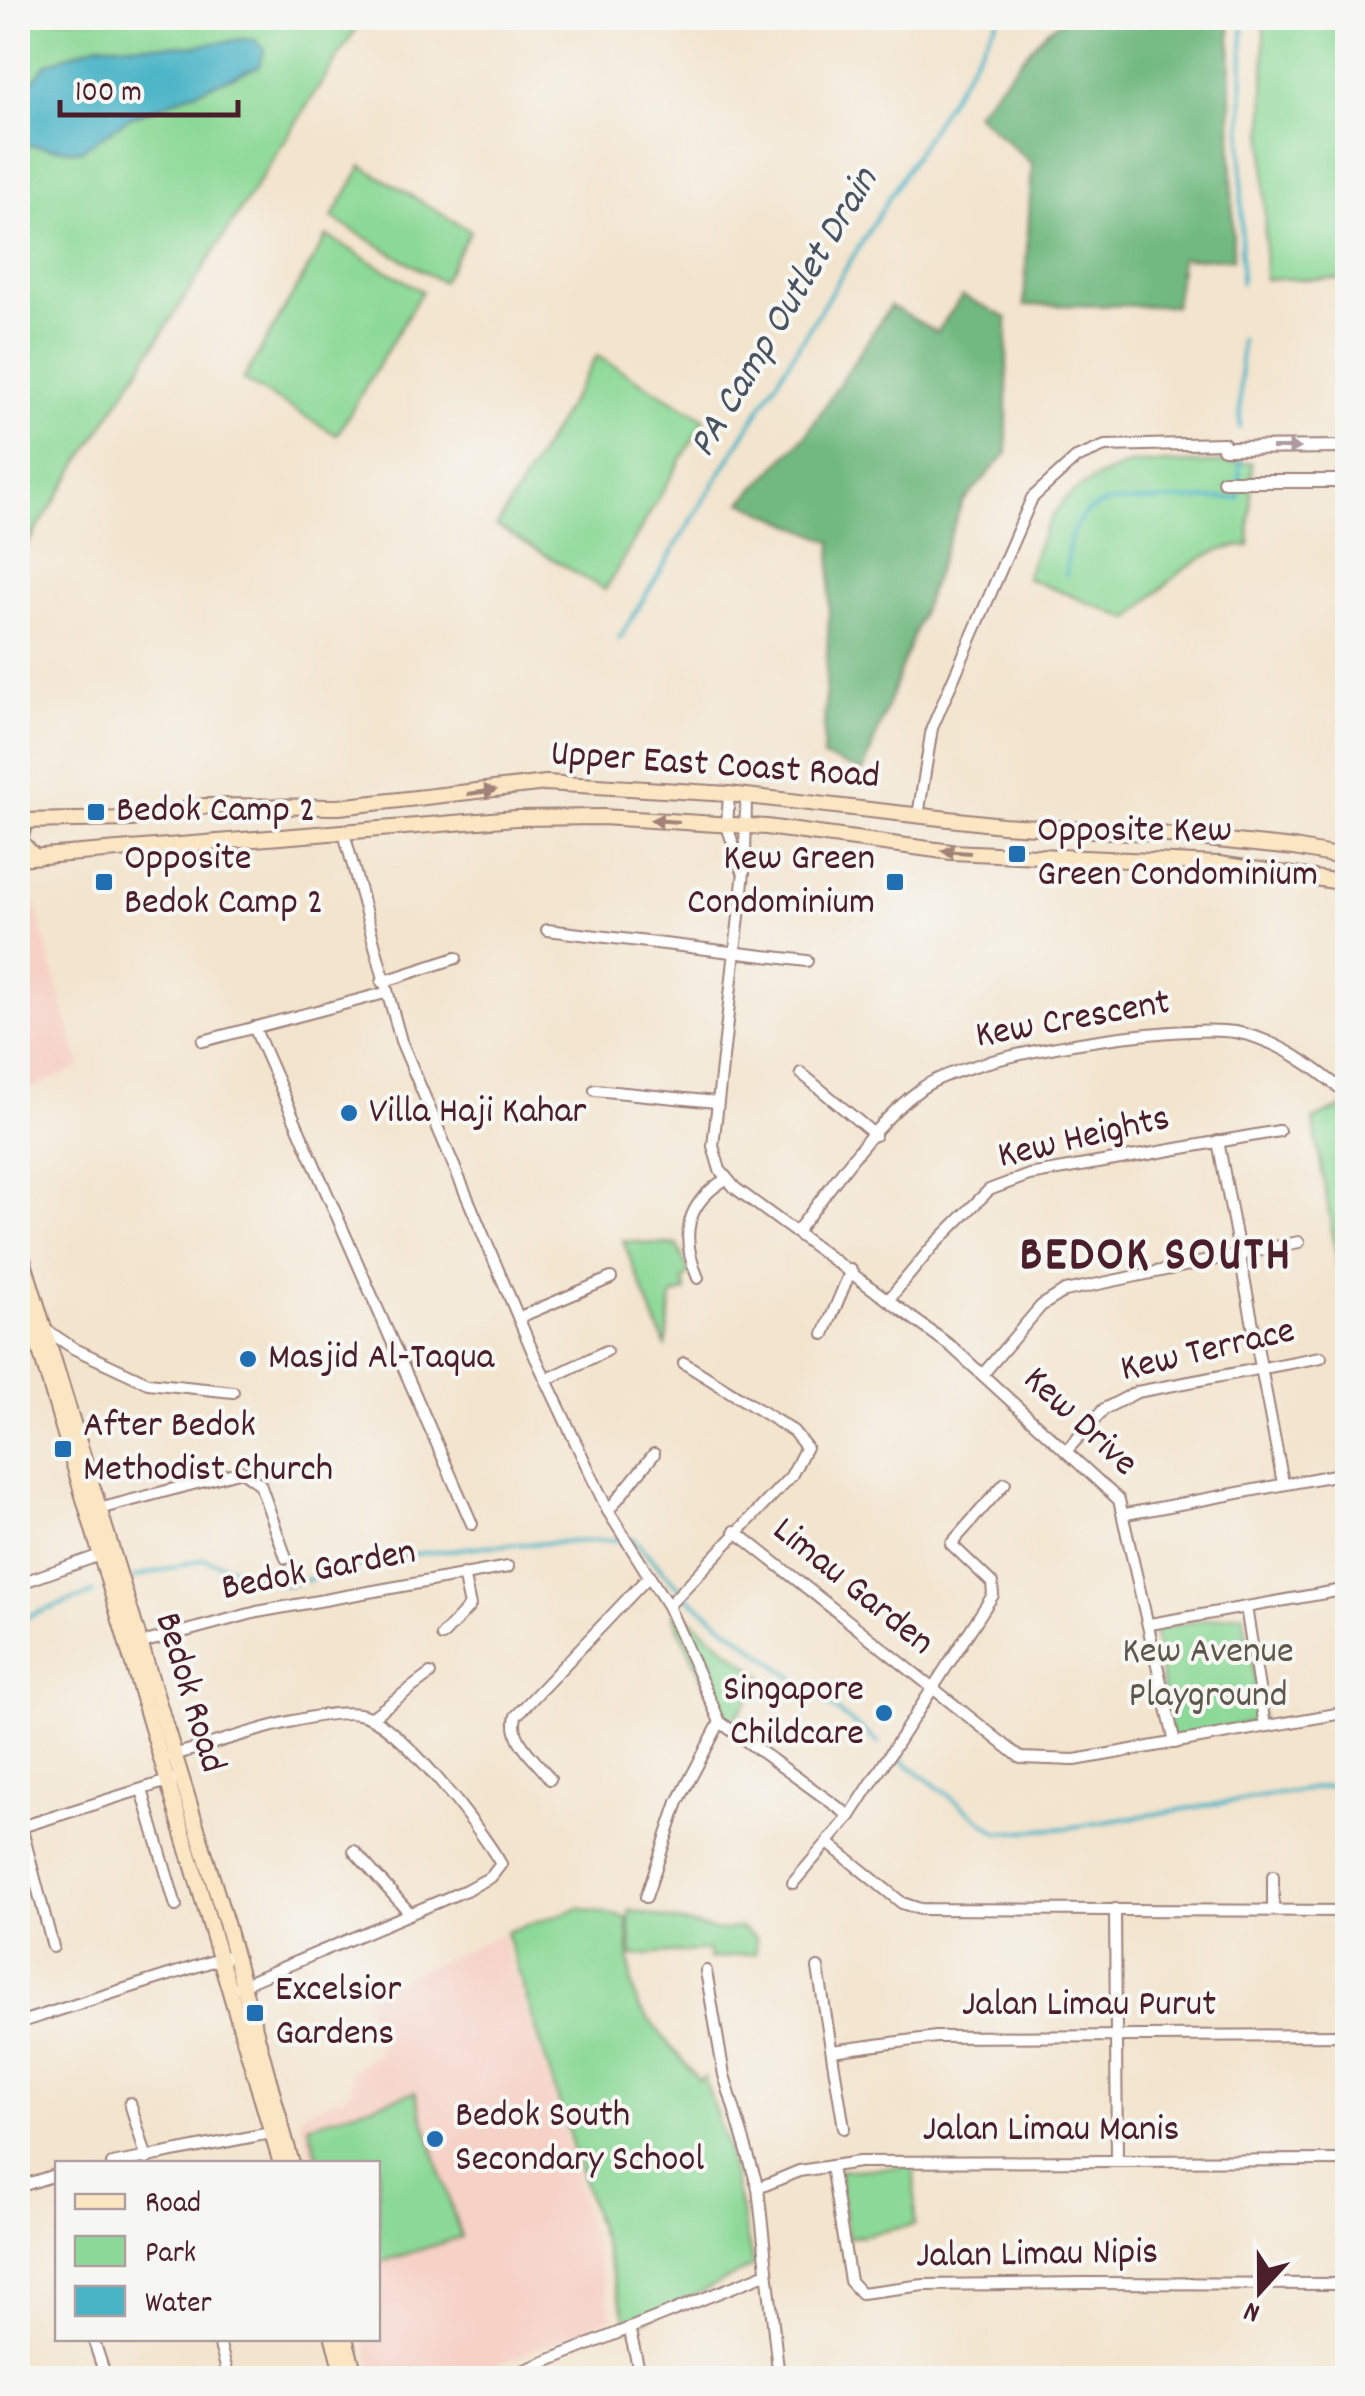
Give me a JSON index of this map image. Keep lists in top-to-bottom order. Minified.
{"streets":{"main road":["Upper East Coast Road","Bedok Road"],"street":["Kew Crescent","Kew Heights","Kew Terrace","Kew Drive","Bedok Garden","Limau Garden","Jalan Limau Purut","Jalan Limau Manis","Jalan Limau Nipis"]},"crossings":[["Kew Crescent","Kew Drive"],["Kew Heights","Kew Terrace"],["Kew Heights","Kew Drive"],["Kew Terrace","Kew Drive"],["Kew Drive","Limau Garden"],["Bedok Garden","Bedok Road"],["Jalan Limau Manis","Jalan Limau Nipis"]],"districts":["BEDOK SOUTH"],"water":["PA Camp Outlet Drain"],"parks":["Kew Avenue Playground"],"places":{"transit":["Bedok Camp 2","Opposite Kew Green Condominium","Opposite Bedok Camp 2","Kew Green Condominium","After Bedok Methodist Church","Excelsior Gardens"],"other":["Villa Haji Kahar","Masjid Al-Taqua","Singapore Childcare","Bedok South Secondary School"]},"legend":["Road","Park","Water"],"scale_bar":"100 m","north":"bottom"}
